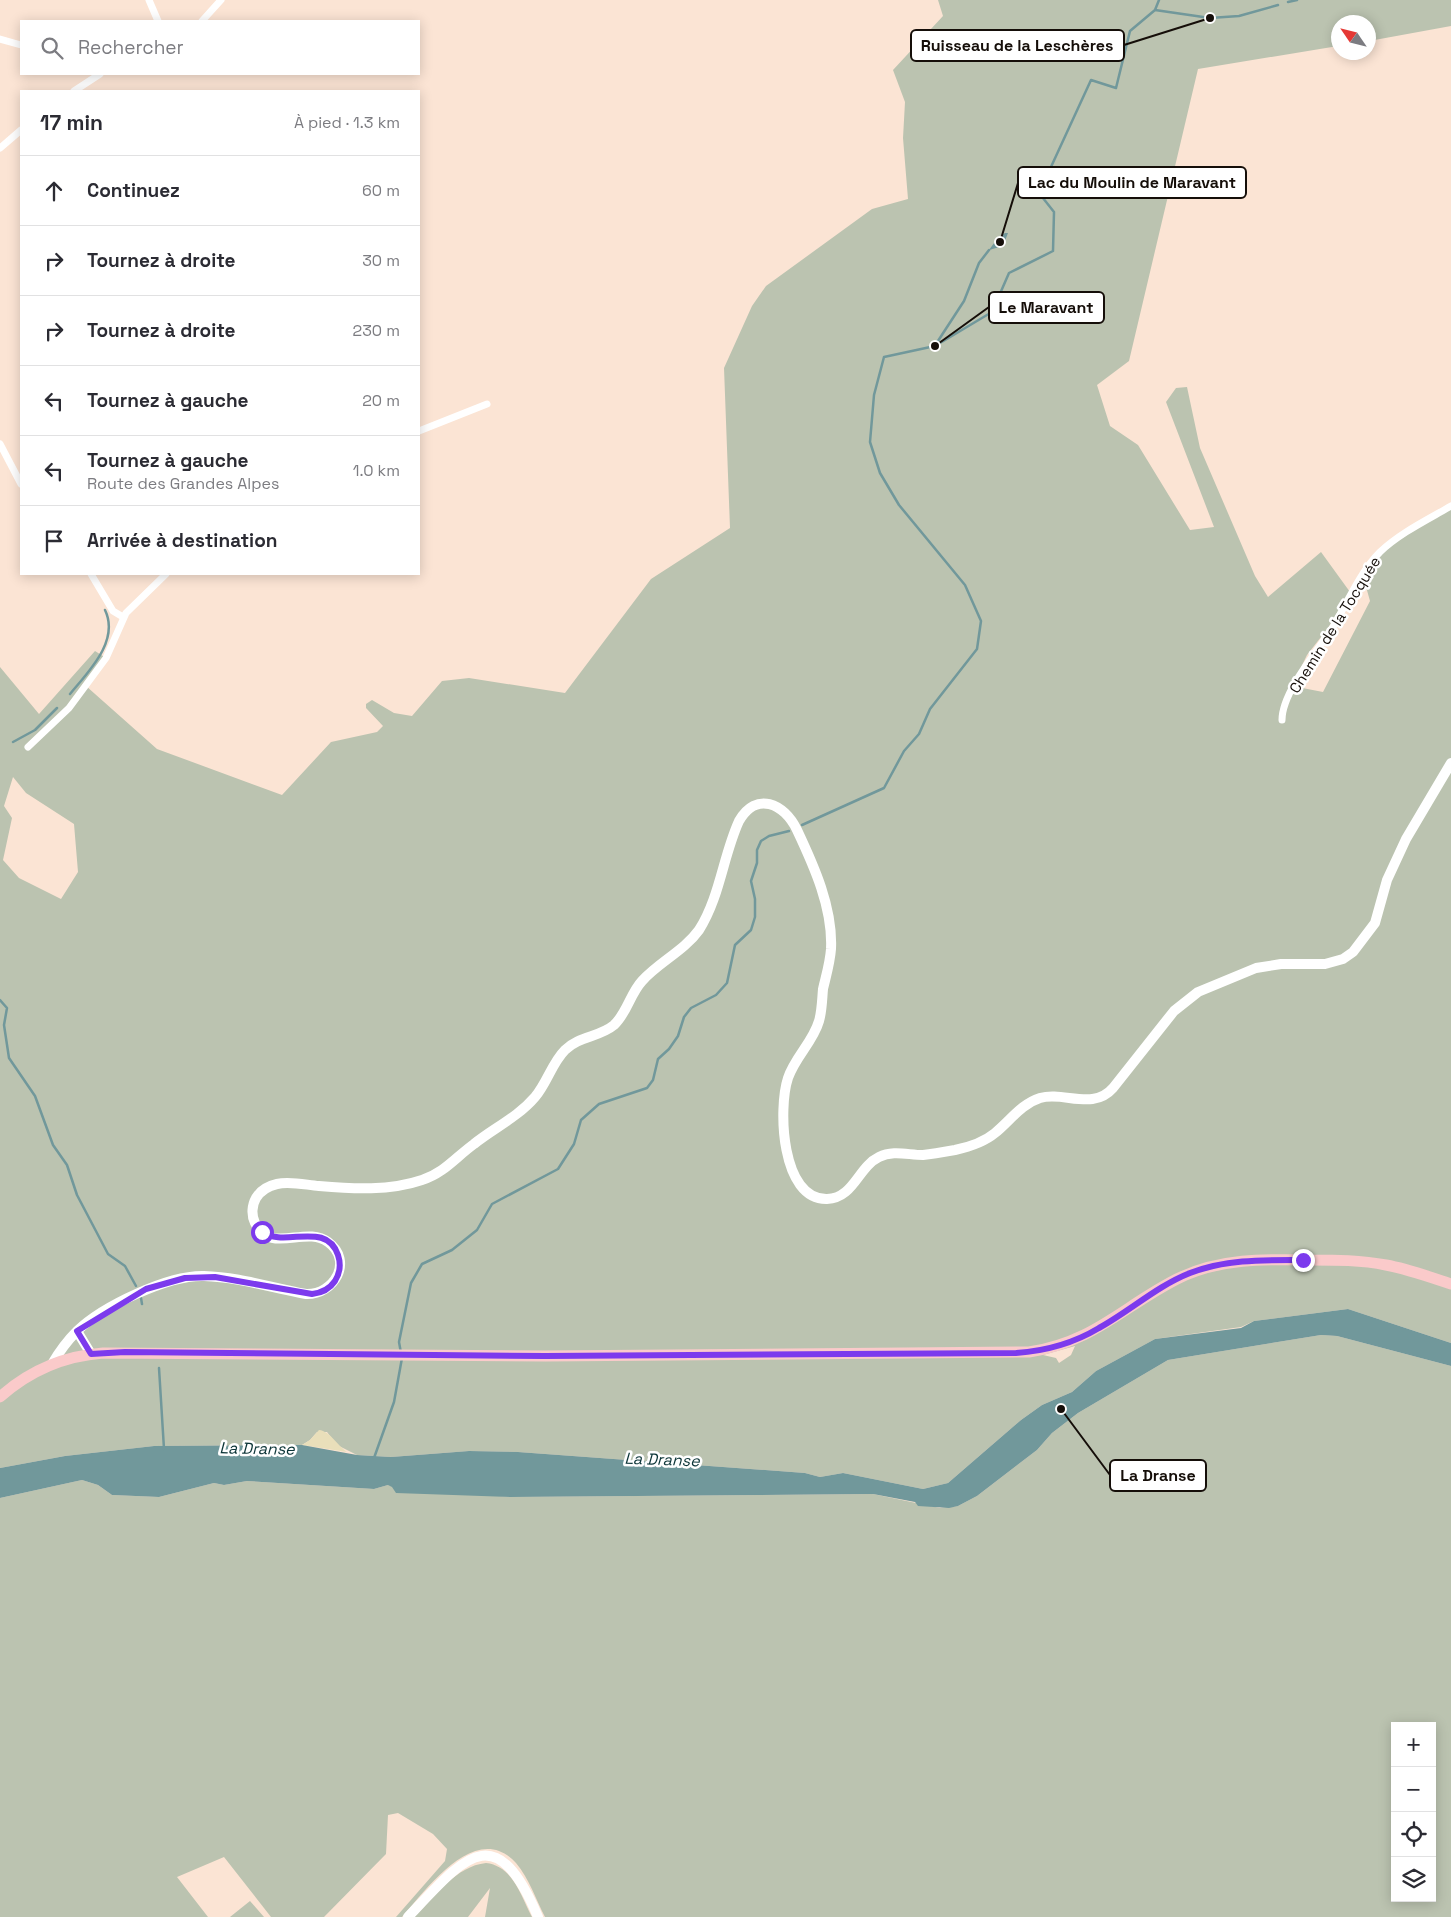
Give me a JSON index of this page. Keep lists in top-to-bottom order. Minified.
{"streets":{"street":["Chemin de la Tocquée"]},"water":["La Dranse"],"places":["Ruisseau de la Leschères","Lac du Moulin de Maravant","Le Maravant","La Dranse"],"north":"top left","page":{"search":"Rechercher","heading":["17 min","À pied · 1.3 km"],"list":[["Continuez","60 m"],["Tournez à droite","30 m"],["Tournez à droite","230 m"],["Tournez à gauche","20 m"],["Tournez à gauche","Route des Grandes Alpes","1.0 km"],"Arrivée à destination"],"map_buttons":["+","−"]}}
